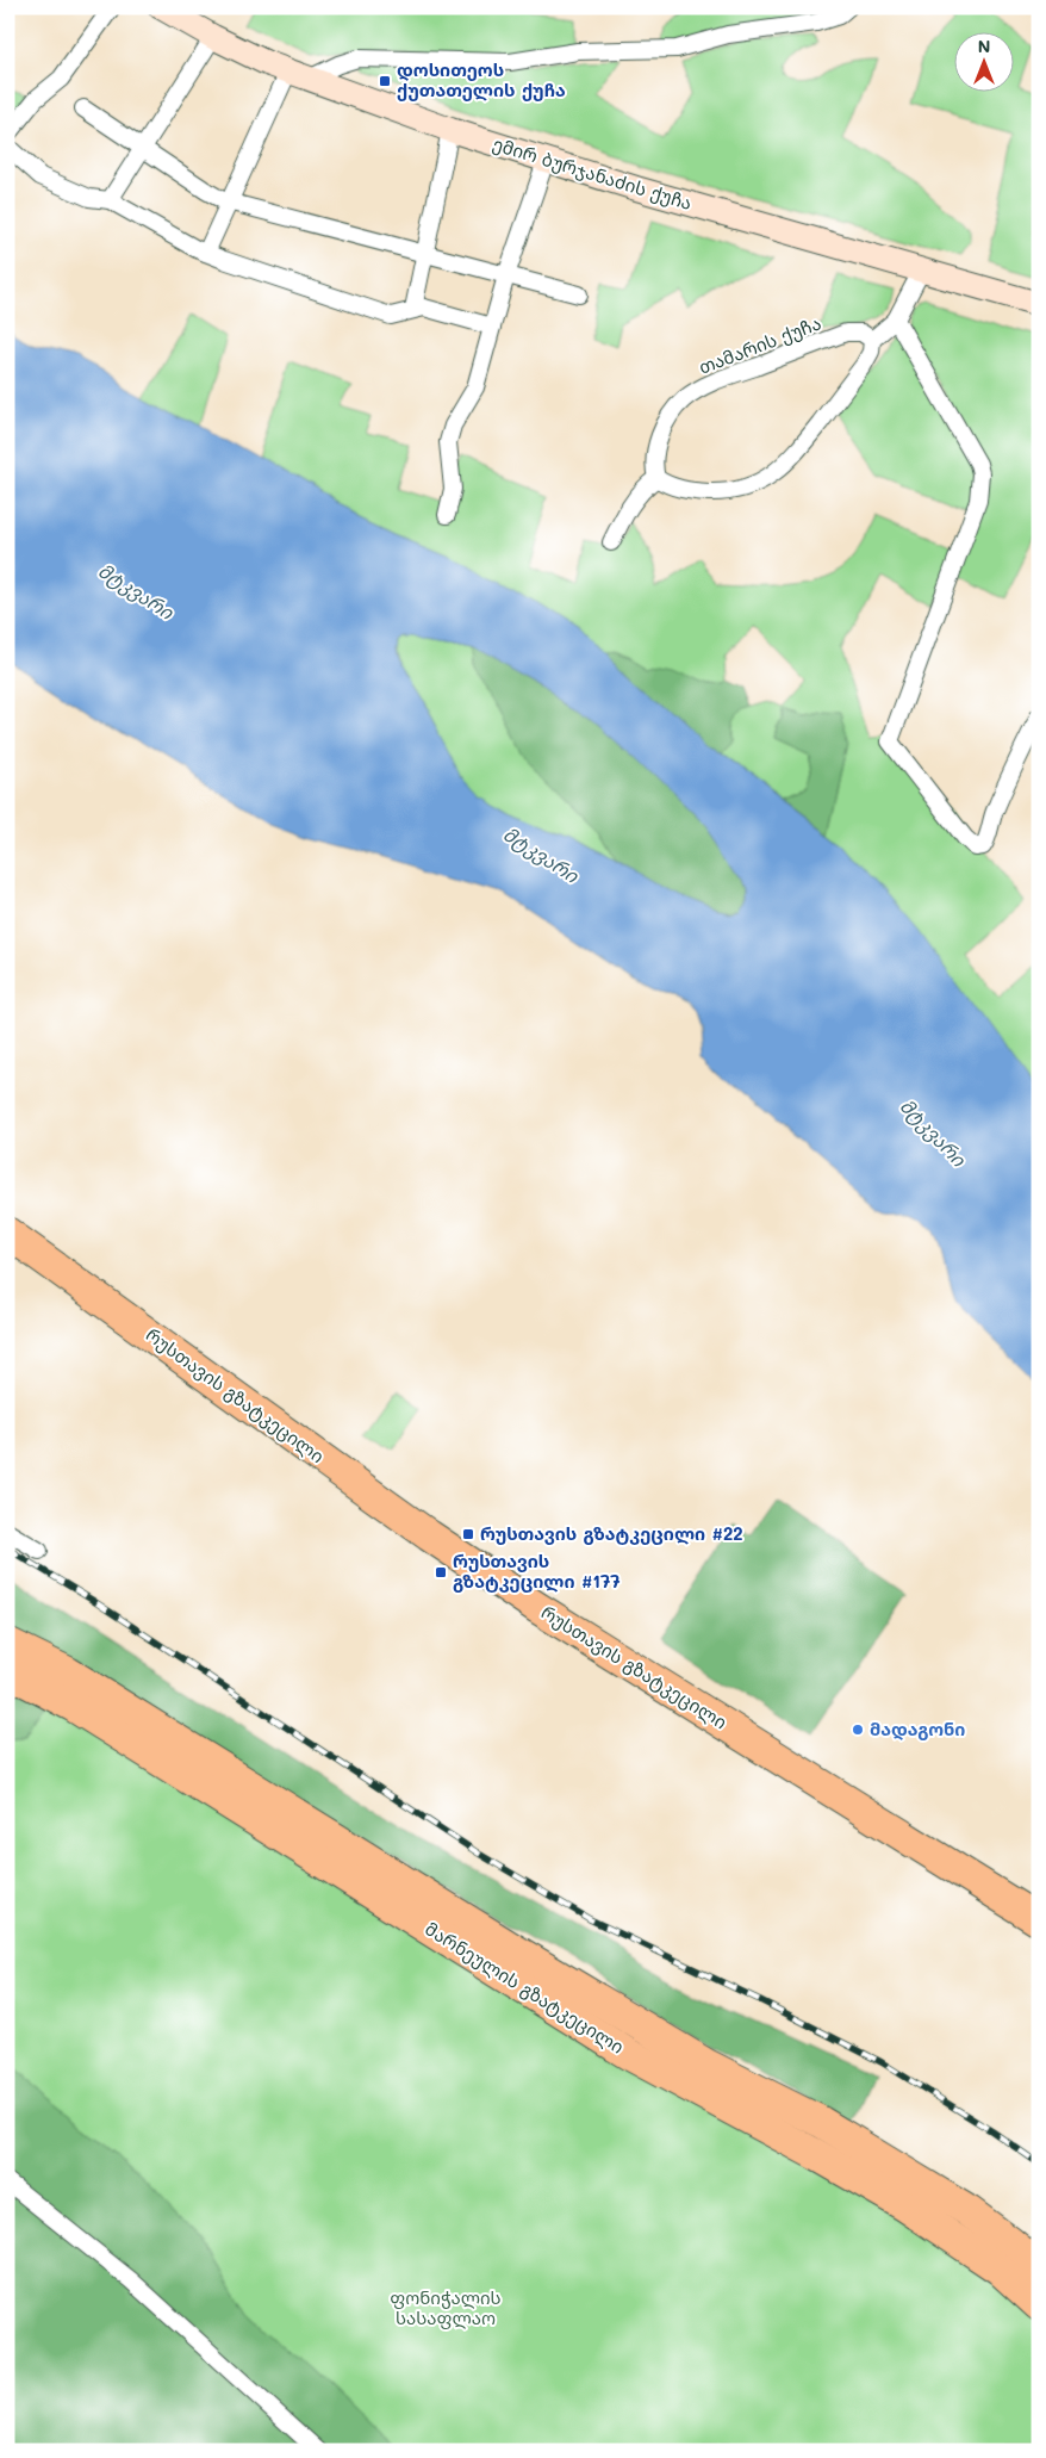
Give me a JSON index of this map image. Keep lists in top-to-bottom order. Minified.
{"streets":{"highway":["რუსთავის გზატკეცილი","მარნეულის გზატკეცილი"],"street":["ემირ ბურჯანაძის ქუჩა","თამარის ქუჩა"]},"water":["მტკვარი"],"parks":["ფონიჭალის სასაფლაო"],"places":{"transit":["დოსითეოს ქუთათელის ქუჩა","რუსთავის გზატკეცილი #22","რუსთავის გზატკეცილი #177"],"other":["მადაგონი"]},"north":"top"}
